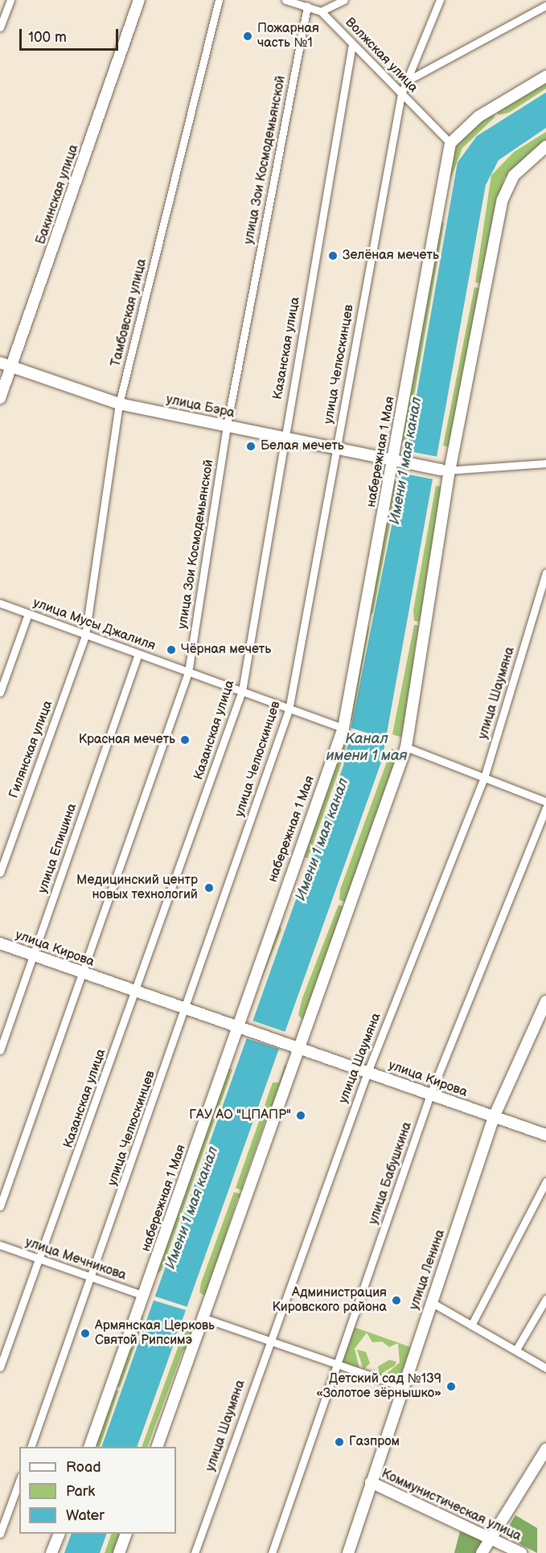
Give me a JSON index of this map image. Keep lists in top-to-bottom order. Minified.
{"streets":{"main road":["Бакинская улица","улица Бэра","набережная 1 Мая","улица Кирова","улица Ленина","Коммунистическая улица"],"street":["Волжская улица","улица Зои Космодемьянской","Тамбовская улица","Казанская улица","улица Челюскинцев","улица Мусы Джалиля","улица Шаумяна","Гилянская улица","улица Епишина","улица Бабушкина","улица Мечникова"]},"crossings":[["Волжская улица","улица Зои Космодемьянской"],["Волжская улица","Казанская улица"],["Волжская улица","улица Челюскинцев"],["Волжская улица","набережная 1 Мая"],["улица Зои Космодемьянской","улица Бэра"],["улица Зои Космодемьянской","улица Мусы Джалиля"],["улица Зои Космодемьянской","улица Кирова"],["Бакинская улица","улица Бэра"],["Тамбовская улица","улица Бэра"],["Тамбовская улица","улица Мусы Джалиля"],["Тамбовская улица","Гилянская улица"],["Казанская улица","улица Бэра"],["Казанская улица","улица Мусы Джалиля"],["Казанская улица","улица Кирова"],["Казанская улица","улица Мечникова"],["улица Челюскинцев","улица Бэра"],["улица Челюскинцев","улица Мусы Джалиля"],["улица Челюскинцев","улица Кирова"],["улица Челюскинцев","улица Мечникова"],["улица Бэра","набережная 1 Мая"],["набережная 1 Мая","улица Мусы Джалиля"],["набережная 1 Мая","улица Кирова"],["набережная 1 Мая","улица Мечникова"],["улица Мусы Джалиля","Гилянская улица"],["улица Мусы Джалиля","улица Епишина"],["улица Шаумяна","улица Кирова"],["улица Епишина","улица Кирова"],["улица Кирова","улица Бабушкина"],["улица Кирова","улица Ленина"],["улица Ленина","Коммунистическая улица"]],"water":["Имени 1 мая канал","Канал имени 1 мая"],"places":["Пожарная часть №1","Зелёная мечеть","Белая мечеть","Чёрная мечеть","Красная мечеть","Медицинский центр новых технологий","ГАУ АО \"ЦПАПР\"","Администрация Кировского района","Армянская Церковь Святой Рипсимэ","Детский сад №139 «Золотое зёрнышко»","Газпром"],"legend":["Road","Park","Water"],"scale_bar":"100 m"}
